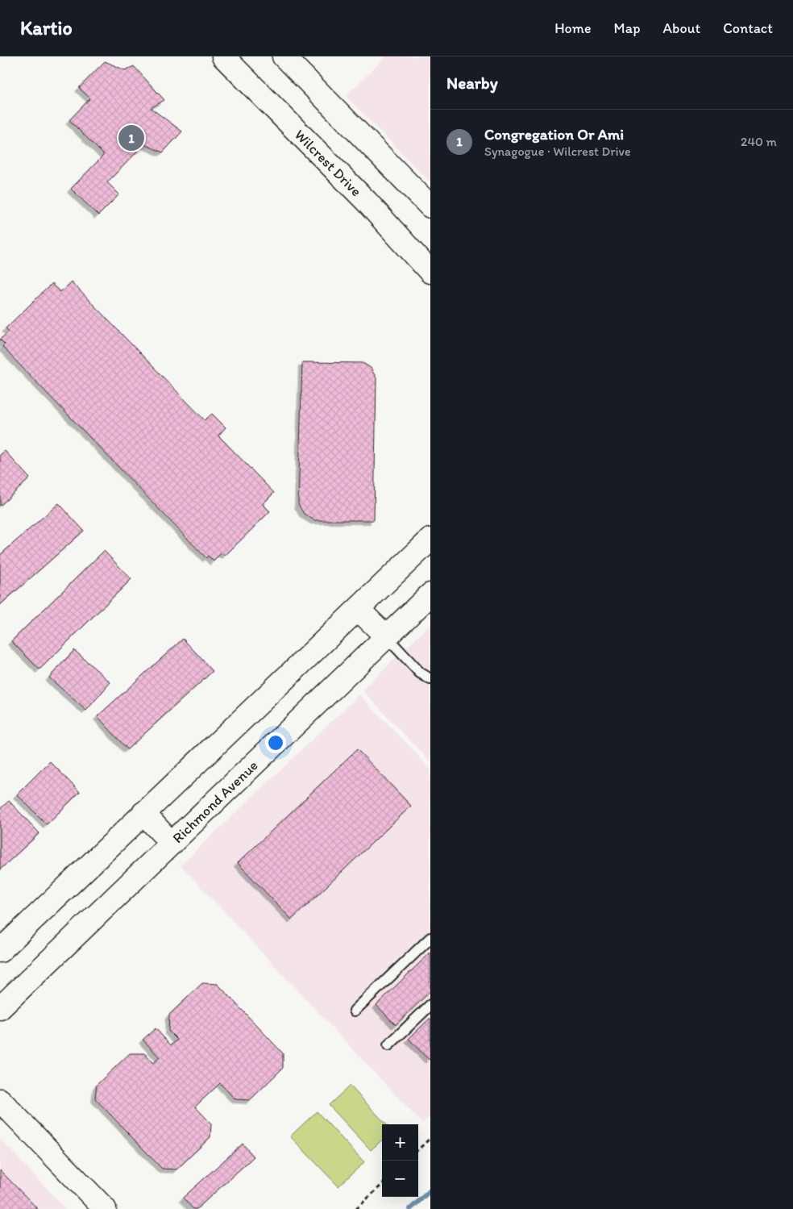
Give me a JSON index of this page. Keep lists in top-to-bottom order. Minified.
{"streets":{"main road":["Wilcrest Drive","Richmond Avenue"]},"page":{"header":"Kartio","nav":["Home","Map","About","Contact"],"heading":"Nearby","list":[{"mark":"1","name":"Congregation Or Ami","note":"Synagogue · Wilcrest Drive","value":"240 m"}],"pins":"1","map_buttons":["+","−"]}}
